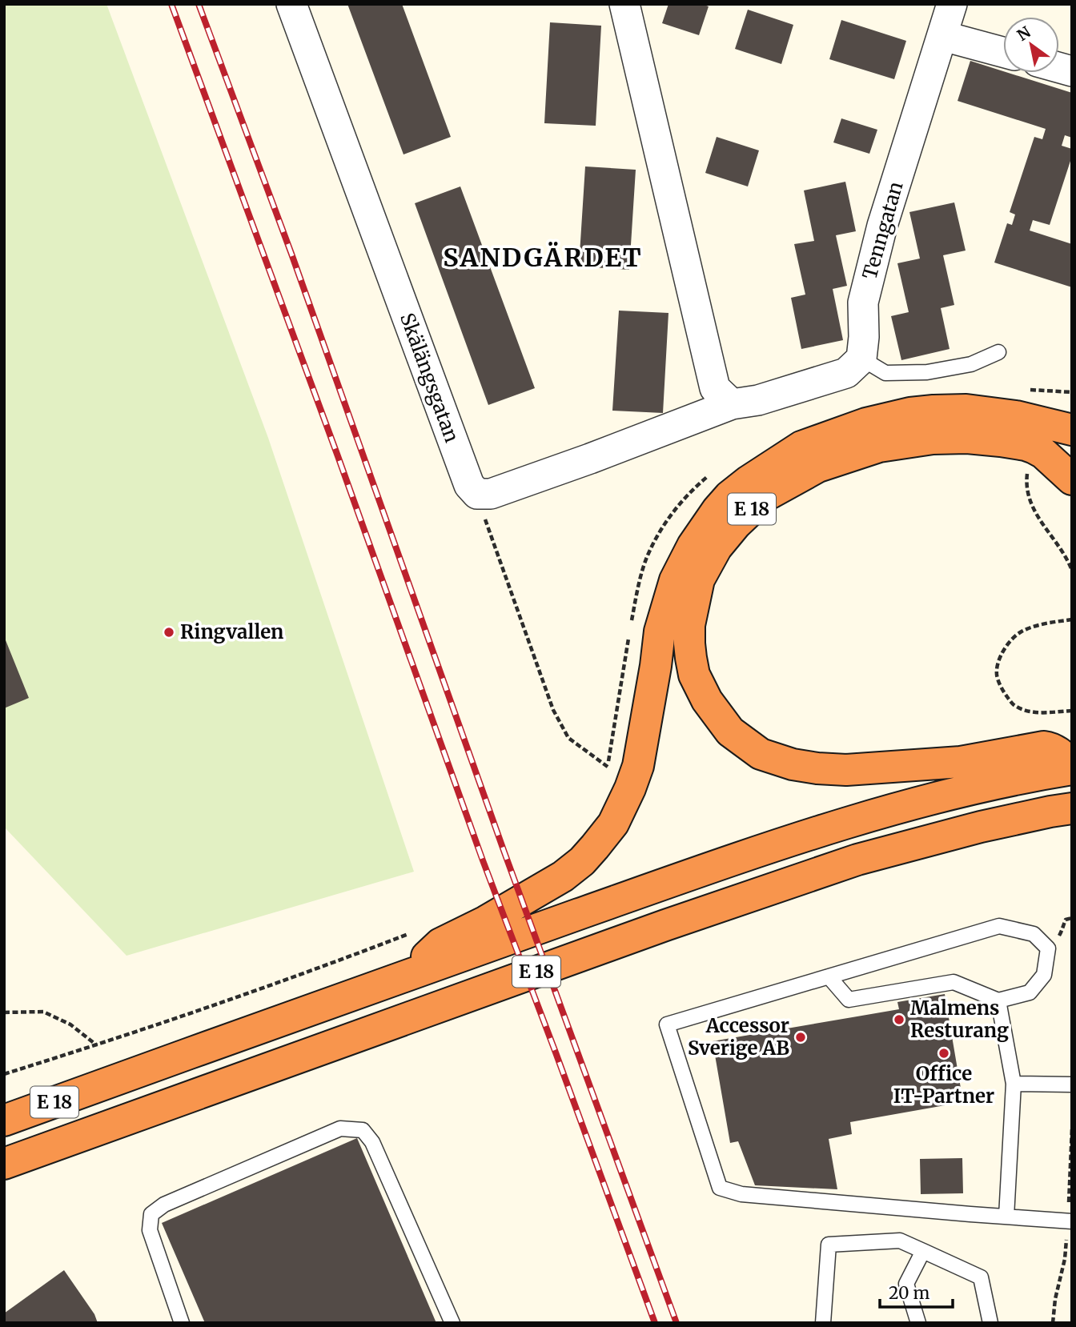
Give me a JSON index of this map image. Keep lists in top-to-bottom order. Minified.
{"streets":{"highway":["E 18"],"street":["Tenngatan","Skälängsgatan"]},"districts":["SANDGÄRDET"],"places":["Ringvallen","Malmens Resturang","Accessor Sverige AB","Office IT-Partner"],"scale_bar":"20 m","north":"top left"}
